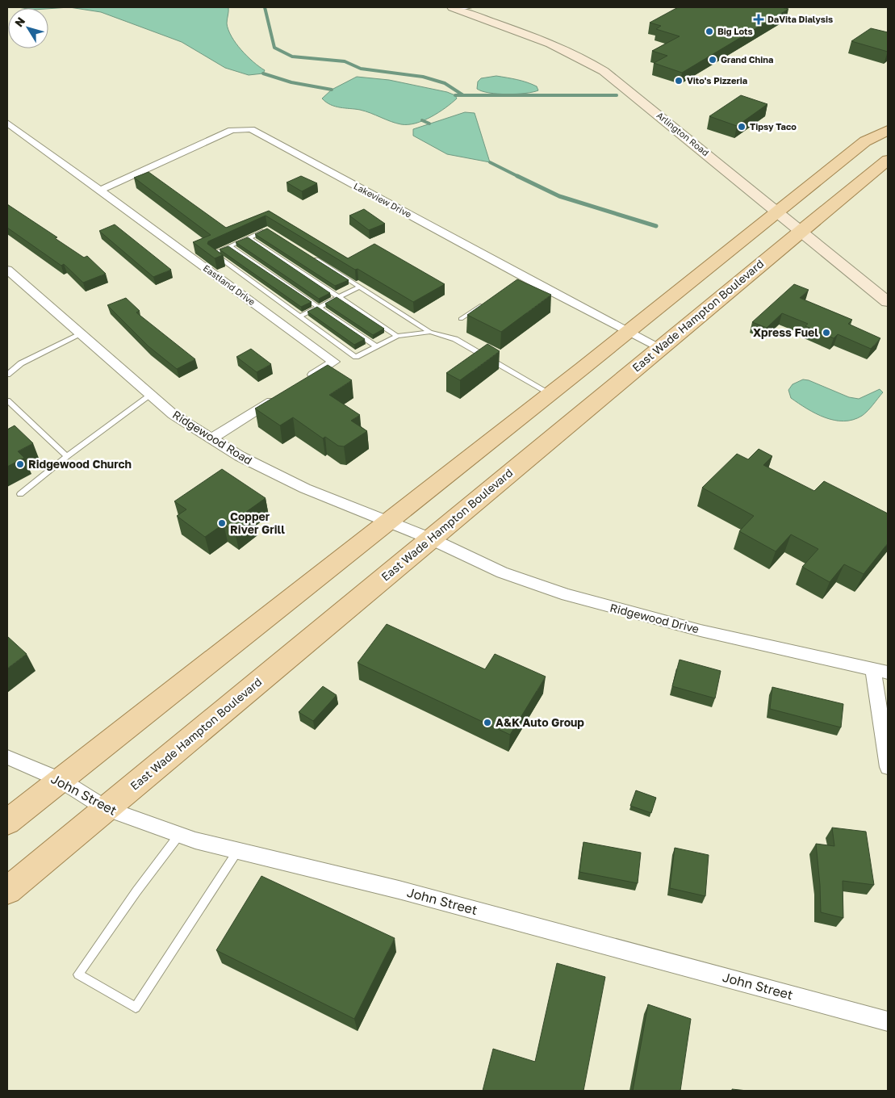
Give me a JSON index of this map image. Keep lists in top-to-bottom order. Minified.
{"streets":{"main road":["Arlington Road","East Wade Hampton Boulevard"],"street":["Lakeview Drive","Eastland Drive","Ridgewood Road","Ridgewood Drive","John Street"]},"crossings":[["Arlington Road","East Wade Hampton Boulevard"],["Lakeview Drive","Eastland Drive"],["Lakeview Drive","East Wade Hampton Boulevard"],["East Wade Hampton Boulevard","Ridgewood Road"],["East Wade Hampton Boulevard","Ridgewood Drive"],["East Wade Hampton Boulevard","John Street"],["Ridgewood Road","Ridgewood Drive"]],"places":{"health":["DaVita Dialysis"],"other":["Big Lots","Grand China","Vito's Pizzeria","Tipsy Taco","Xpress Fuel","Ridgewood Church","Copper River Grill","A&K Auto Group"]},"north":"top left"}
